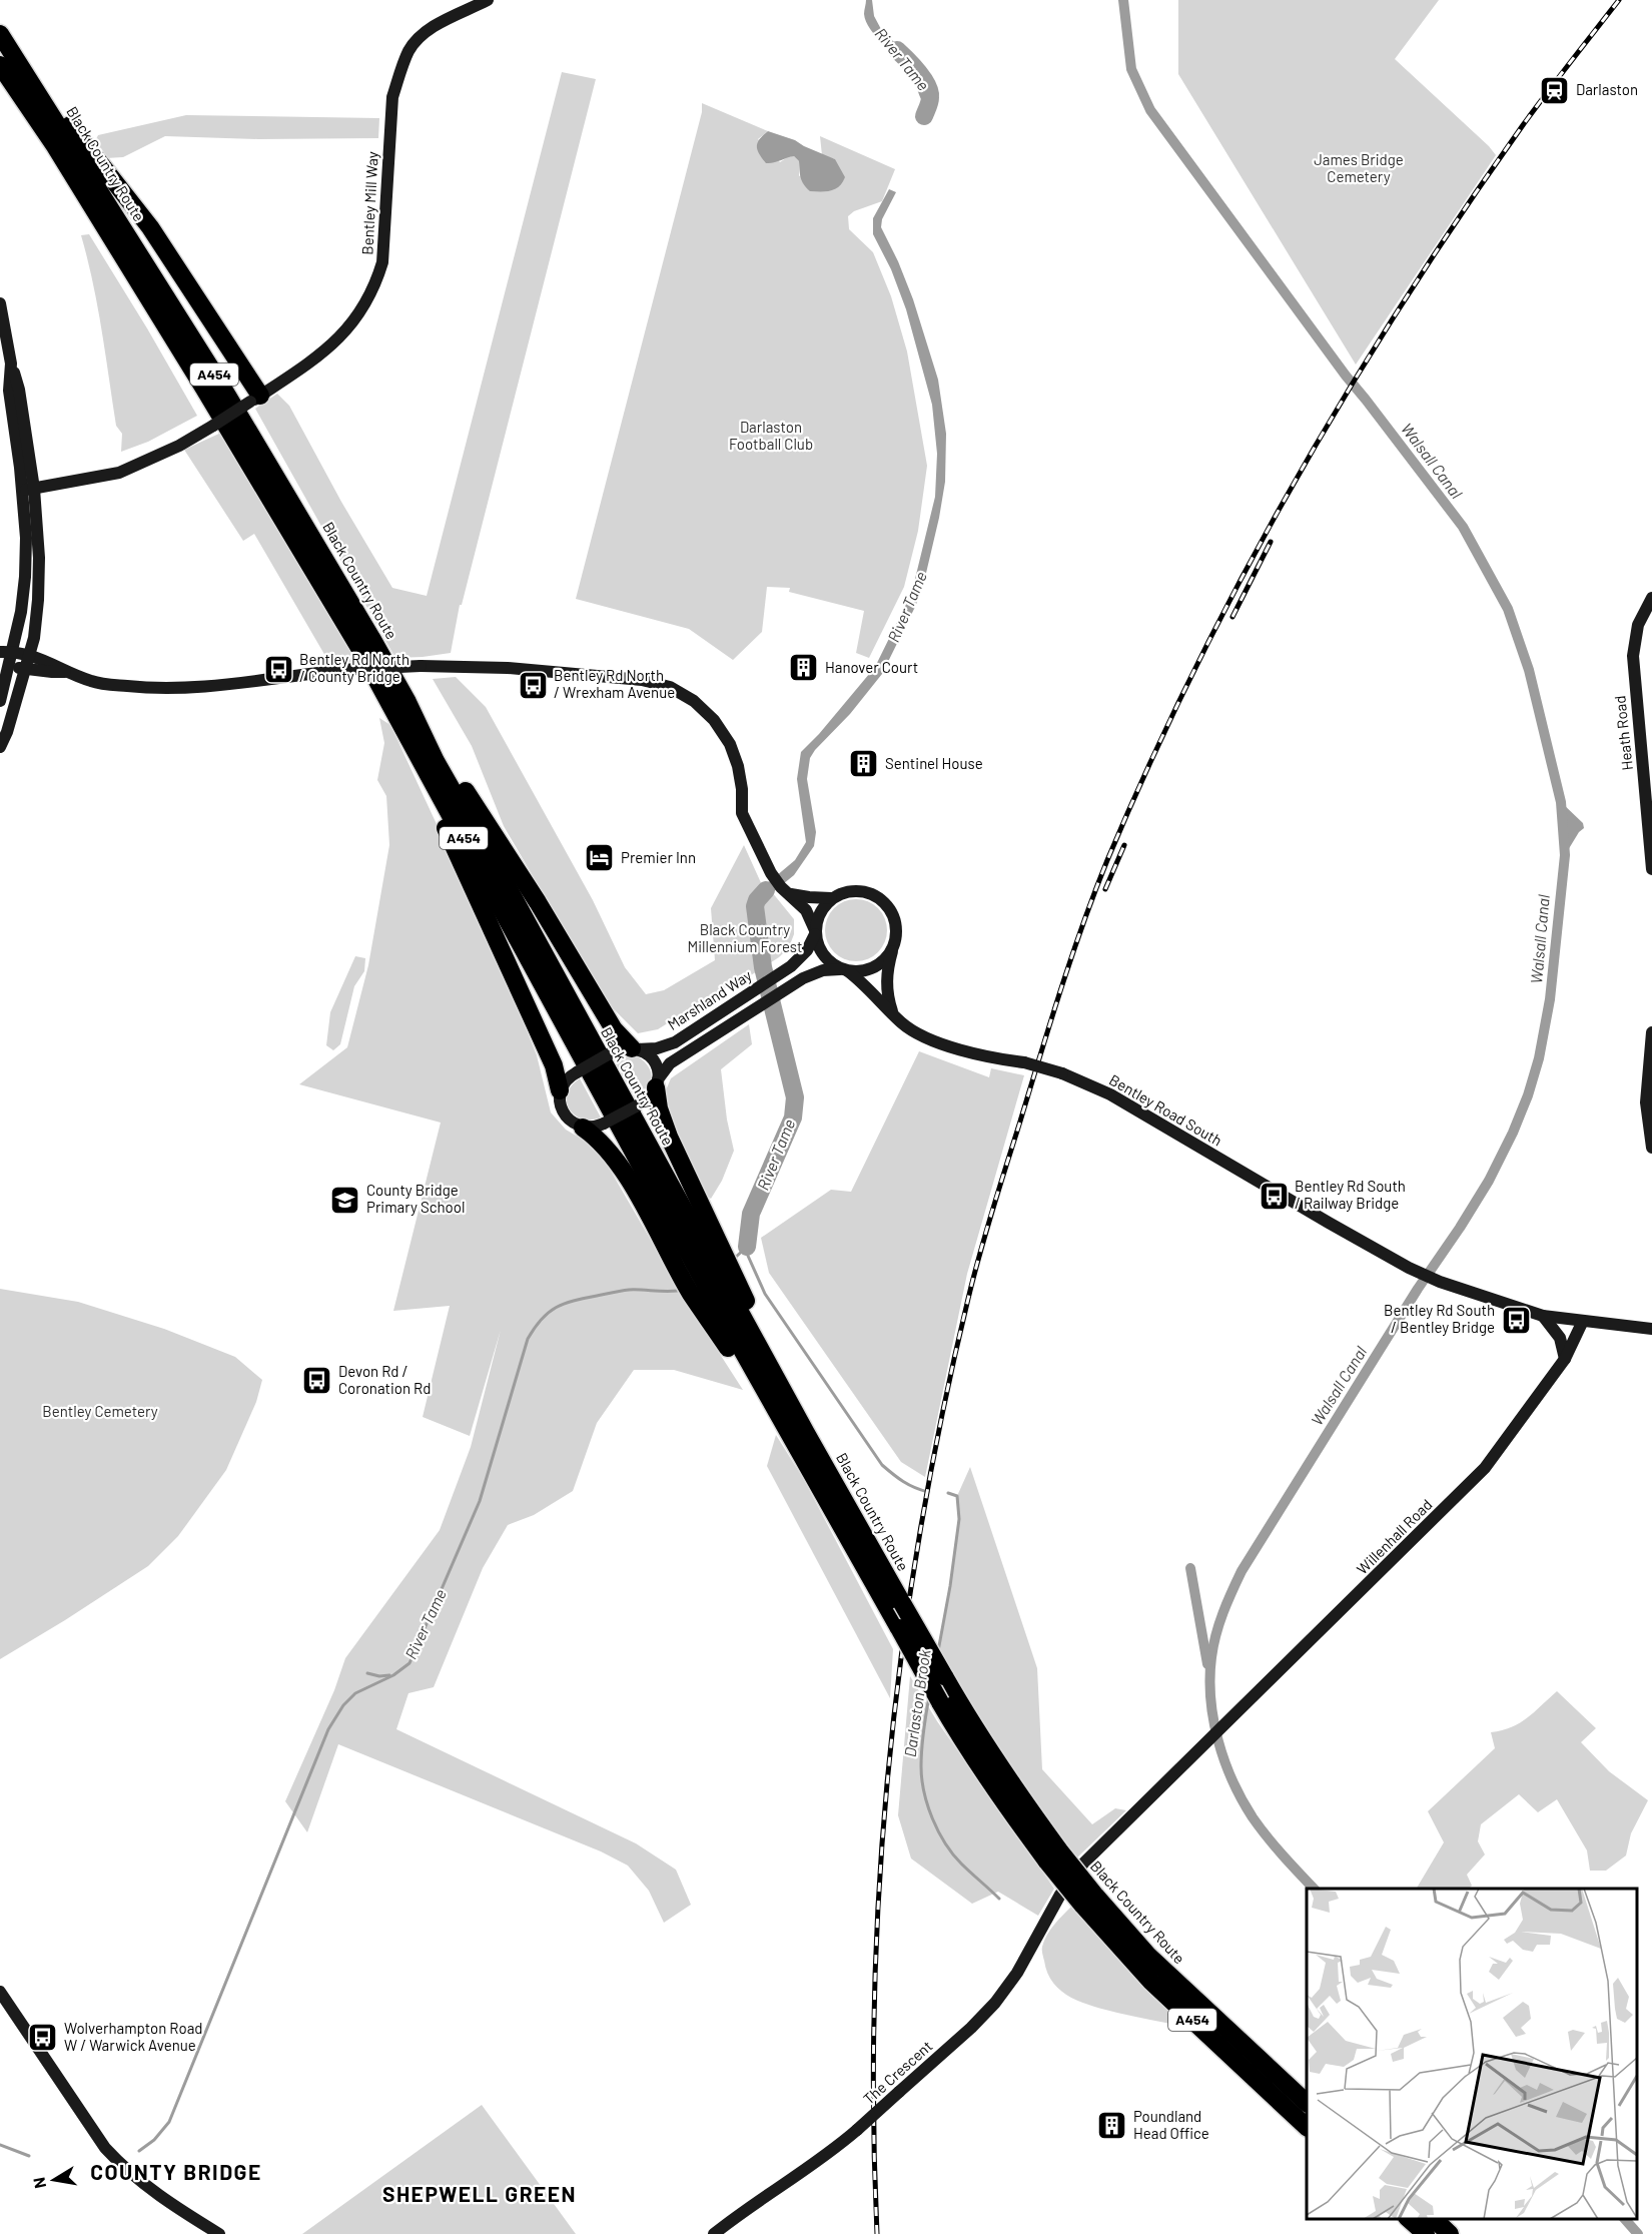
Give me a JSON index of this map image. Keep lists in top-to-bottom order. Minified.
{"streets":{"highway":["Black Country Route","A454"],"street":["Bentley Mill Way","Heath Road","Marshland Way","Bentley Road South","Willenhall Road","The Crescent"]},"crossings":[["Marshland Way","Bentley Road South"],["Willenhall Road","The Crescent"]],"districts":["COUNTY BRIDGE","SHEPWELL GREEN"],"water":["River Tame","Walsall Canal","Darlaston Brook"],"parks":["James Bridge Cemetery","Darlaston Football Club","Black Country Millennium Forest","Bentley Cemetery"],"places":{"station":["Darlaston"],"building":["Hanover Court","Sentinel House","Poundland Head Office"],"bus stop":["Bentley Rd North / County Bridge","Bentley Rd North / Wrexham Avenue","Bentley Rd South / Railway Bridge","Bentley Rd South / Bentley Bridge","Devon Rd / Coronation Rd","Wolverhampton Road W / Warwick Avenue"],"hotel":["Premier Inn"],"school or university":["County Bridge Primary School"]},"north":"left"}
